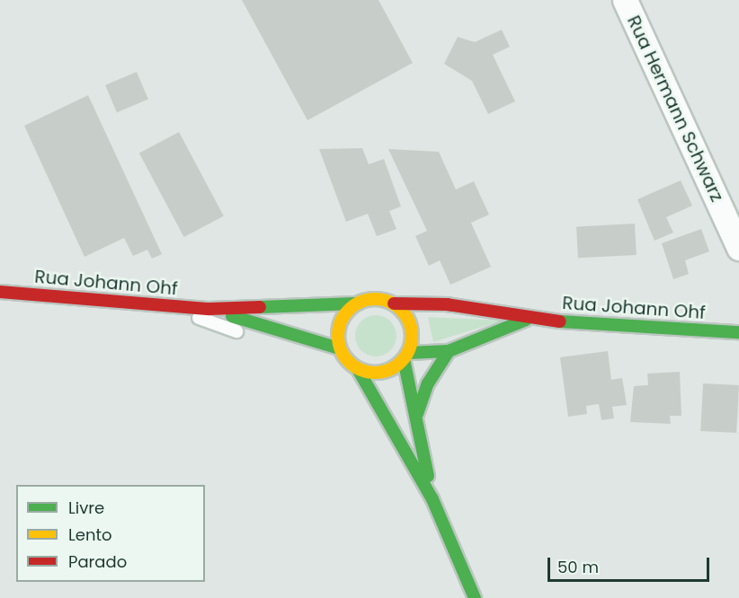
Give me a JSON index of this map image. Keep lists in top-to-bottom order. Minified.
{"streets":{"main road":["Rua Johann Ohf"],"street":["Rua Hermann Schwarz"]},"legend":["Livre","Lento","Parado"],"scale_bar":"50 m"}
